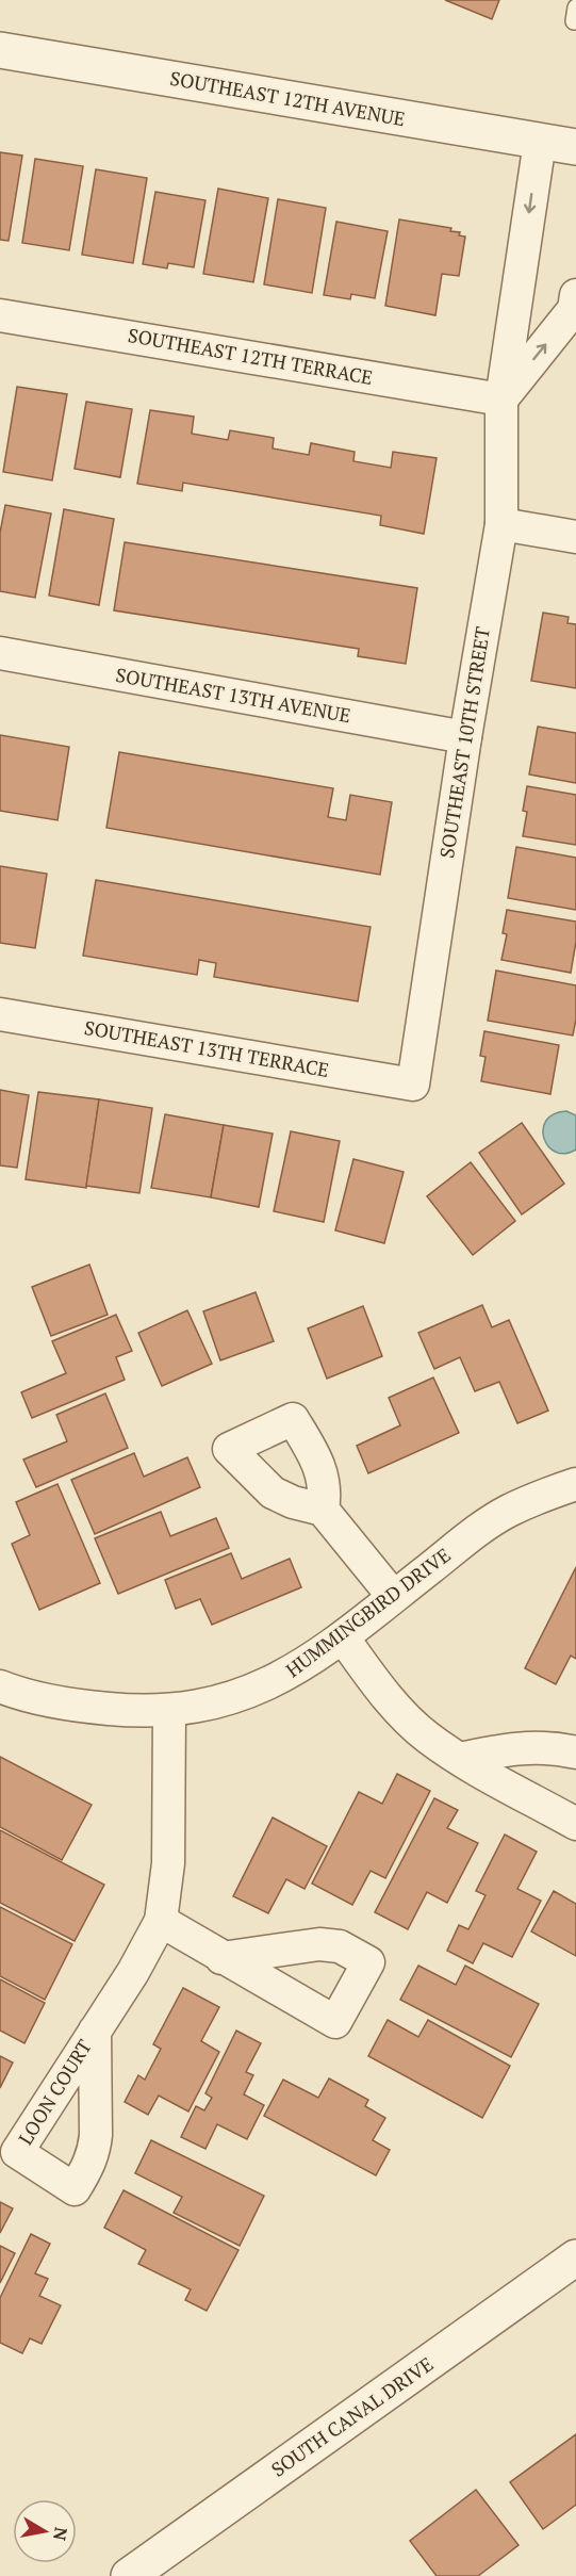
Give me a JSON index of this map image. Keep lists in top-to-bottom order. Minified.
{"streets":{"street":["SOUTHEAST 12TH AVENUE","SOUTHEAST 12TH TERRACE","SOUTHEAST 13TH AVENUE","SOUTHEAST 10TH STREET","SOUTHEAST 13TH TERRACE","HUMMINGBIRD DRIVE","LOON COURT","SOUTH CANAL DRIVE"]},"crossings":[["SOUTHEAST 12TH AVENUE","SOUTHEAST 10TH STREET"],["SOUTHEAST 12TH TERRACE","SOUTHEAST 10TH STREET"],["SOUTHEAST 13TH AVENUE","SOUTHEAST 10TH STREET"],["SOUTHEAST 10TH STREET","SOUTHEAST 13TH TERRACE"],["HUMMINGBIRD DRIVE","LOON COURT"]],"north":"right"}
